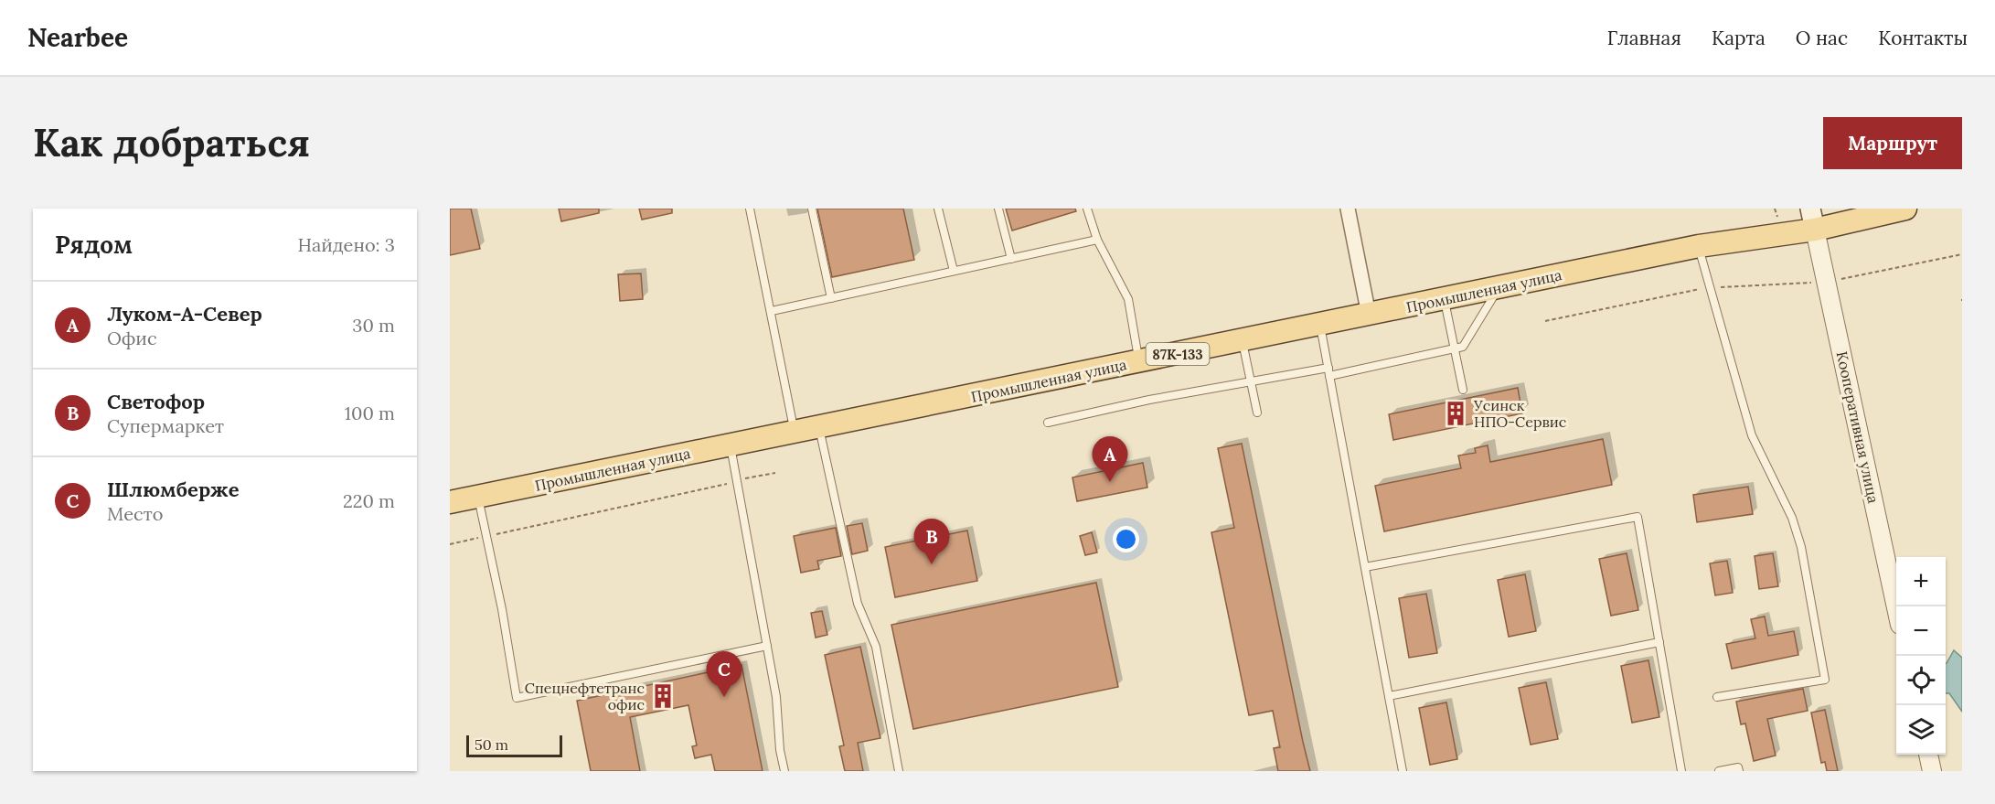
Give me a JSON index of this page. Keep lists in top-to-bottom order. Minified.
{"streets":{"main road":["Промышленная улица","87К-133"],"street":["Кооперативная улица"]},"crossings":[["Промышленная улица","Кооперативная улица"]],"places":{"building":["Усинск НПО-Сервис","Спецнефтетранс офис"]},"scale_bar":"50 m","page":{"header":"Nearbee","nav":["Главная","Карта","О нас","Контакты"],"buttons":"Маршрут","title":"Как добраться","heading":["Рядом","Найдено: 3"],"list":[{"mark":"A","name":"Луком-А-Север","note":"Офис","value":"30 m"},{"mark":"B","name":"Светофор","note":"Супермаркет","value":"100 m"},{"mark":"C","name":"Шлюмберже","note":"Место","value":"220 m"}],"pins":["A","B","C"],"map_buttons":["+","−"],"scale":"50 m"}}
